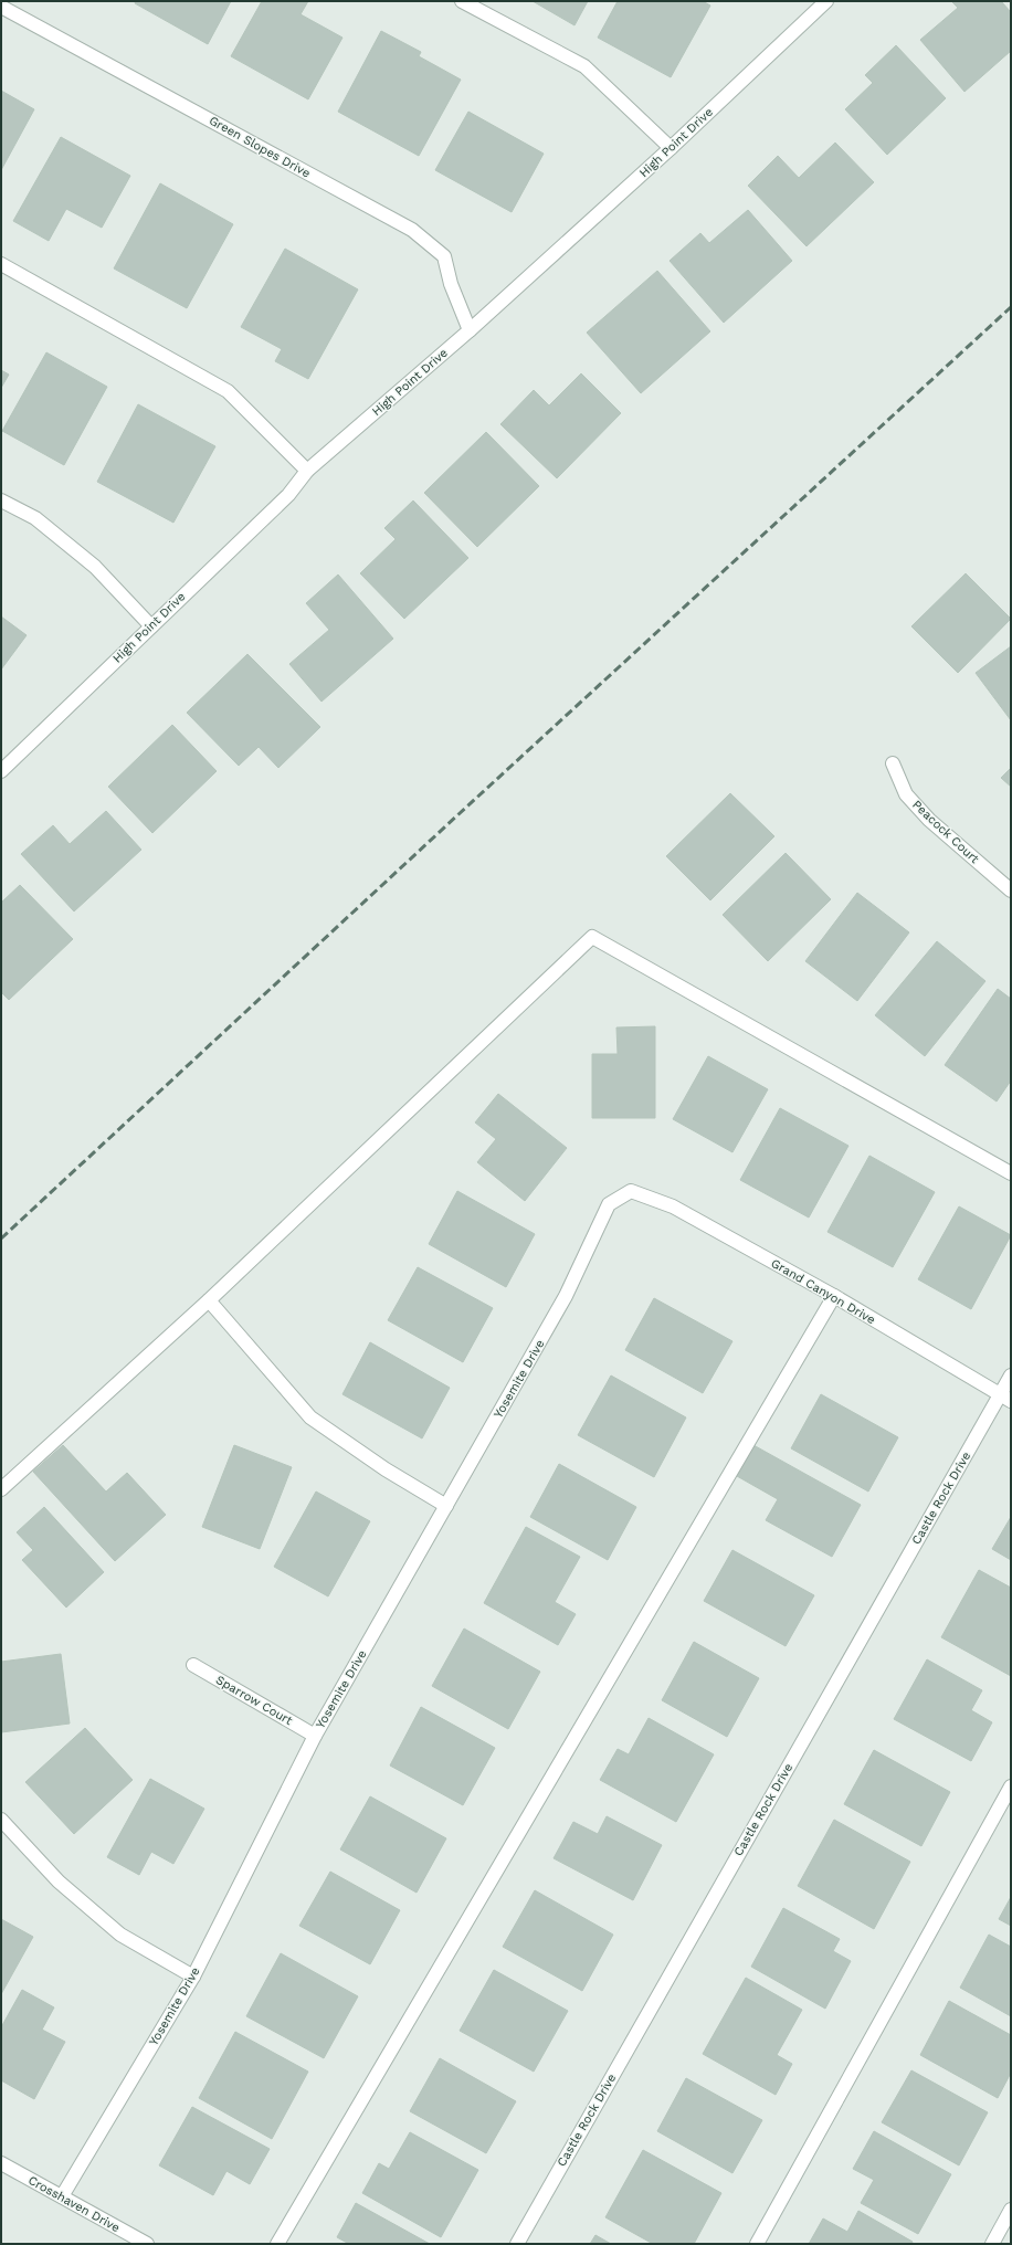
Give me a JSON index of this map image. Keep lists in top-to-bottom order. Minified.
{"streets":{"street":["High Point Drive","Green Slopes Drive","Peacock Court","Grand Canyon Drive","Yosemite Drive","Castle Rock Drive","Sparrow Court","Crosshaven Drive"]},"crossings":[["High Point Drive","Green Slopes Drive"],["Grand Canyon Drive","Yosemite Drive"],["Grand Canyon Drive","Castle Rock Drive"],["Yosemite Drive","Sparrow Court"],["Yosemite Drive","Crosshaven Drive"]]}
